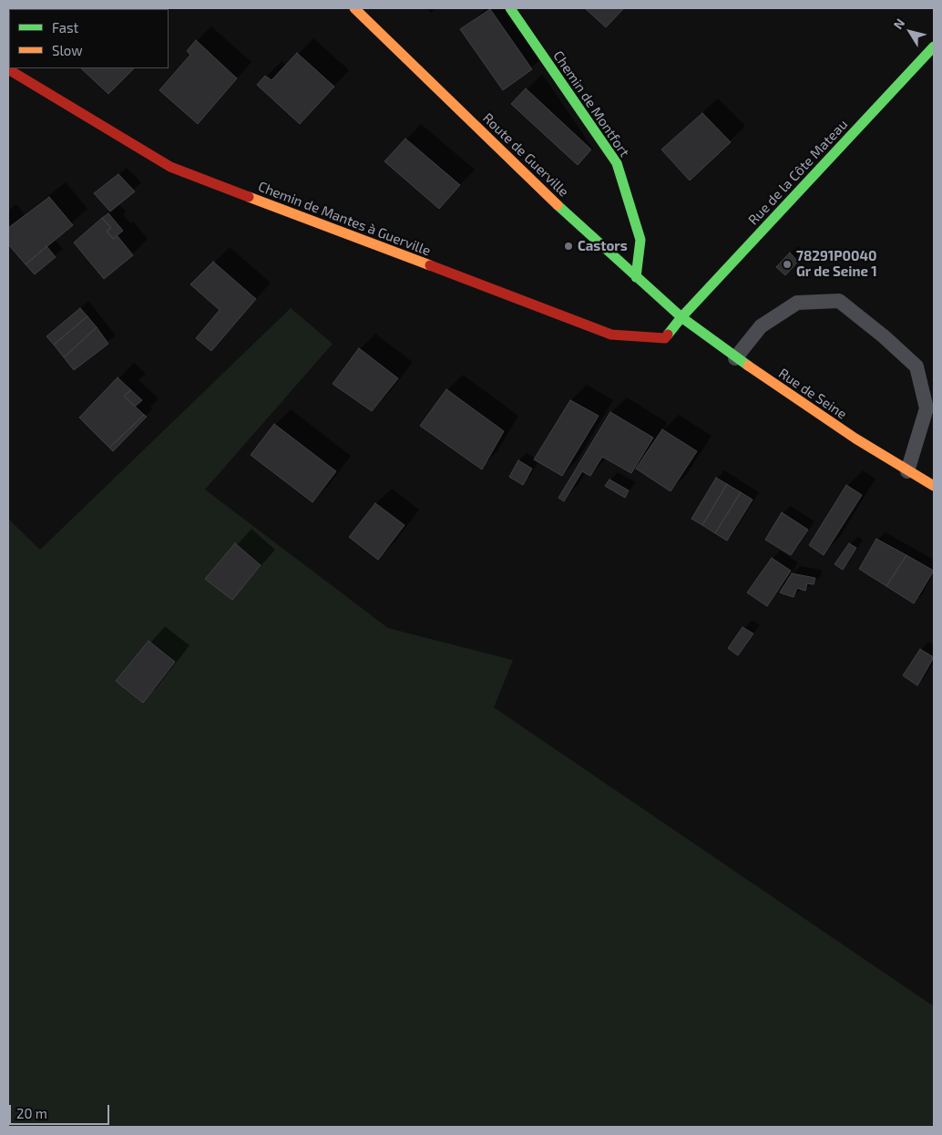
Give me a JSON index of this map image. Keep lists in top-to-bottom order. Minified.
{"streets":{"street":["Chemin de Montfort","Route de Guerville","Rue de la Côte Mateau","Chemin de Mantes à Guerville","Rue de Seine"]},"crossings":[["Chemin de Montfort","Route de Guerville"],["Route de Guerville","Rue de la Côte Mateau"],["Route de Guerville","Chemin de Mantes à Guerville"],["Route de Guerville","Rue de Seine"],["Rue de la Côte Mateau","Chemin de Mantes à Guerville"],["Rue de la Côte Mateau","Rue de Seine"],["Chemin de Mantes à Guerville","Rue de Seine"]],"places":["Castors","78291P0040 Gr de Seine 1"],"legend":["Fast","Slow"],"scale_bar":"20 m","north":"top left"}
